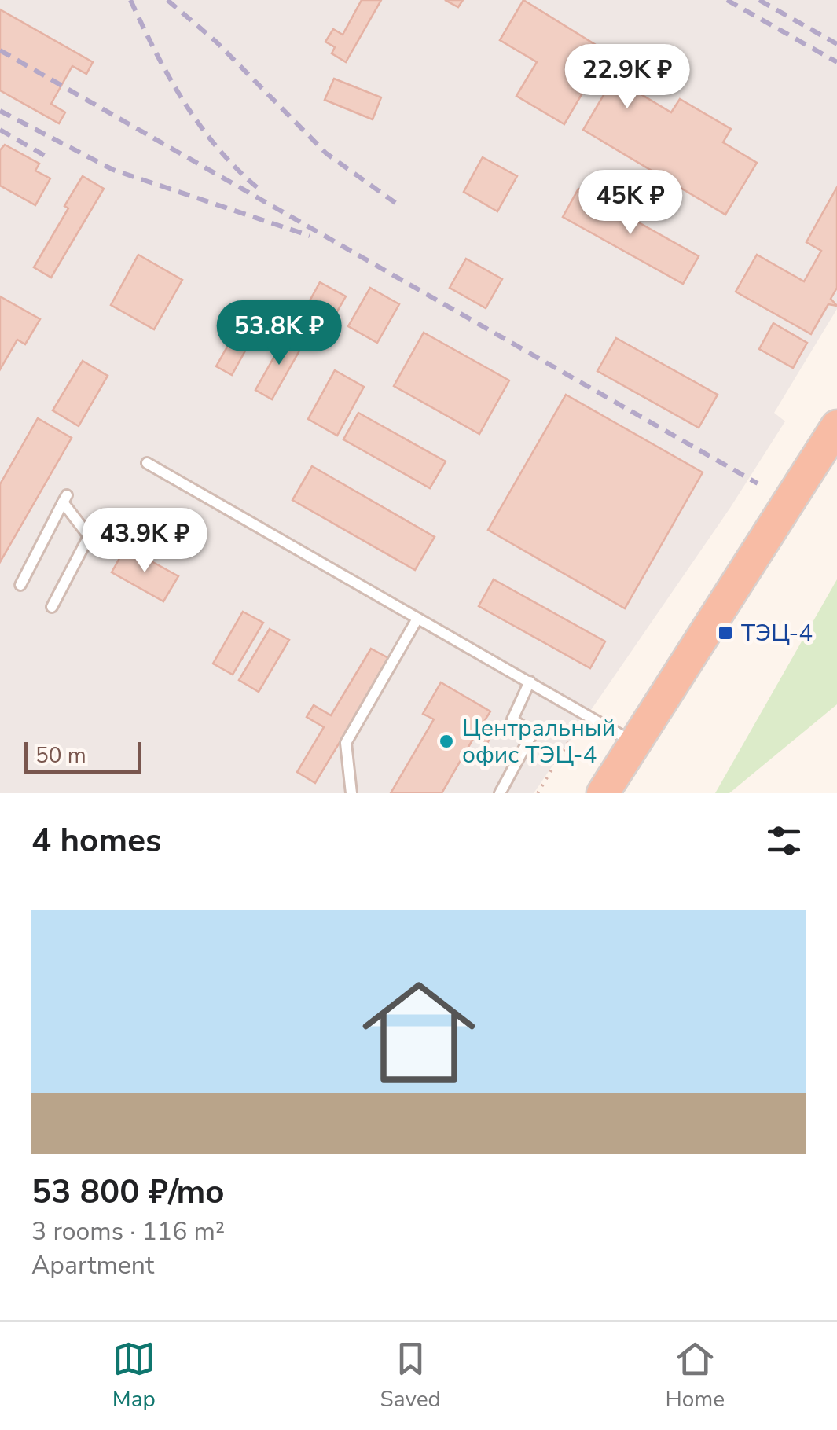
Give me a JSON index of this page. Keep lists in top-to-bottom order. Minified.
{"places":{"transit":["ТЭЦ-4"],"other":["Центральный офис ТЭЦ-4"]},"scale_bar":"50 m","page":{"price":["22.9K ₽","45K ₽","53.8K ₽","43.9K ₽"],"scale":"50 m","heading":"4 homes","list":[{"name":"53 800 ₽/mo","note":"3 rooms · 116 m² · Apartment"}],"tabs":["Map","Saved","Home"]}}
